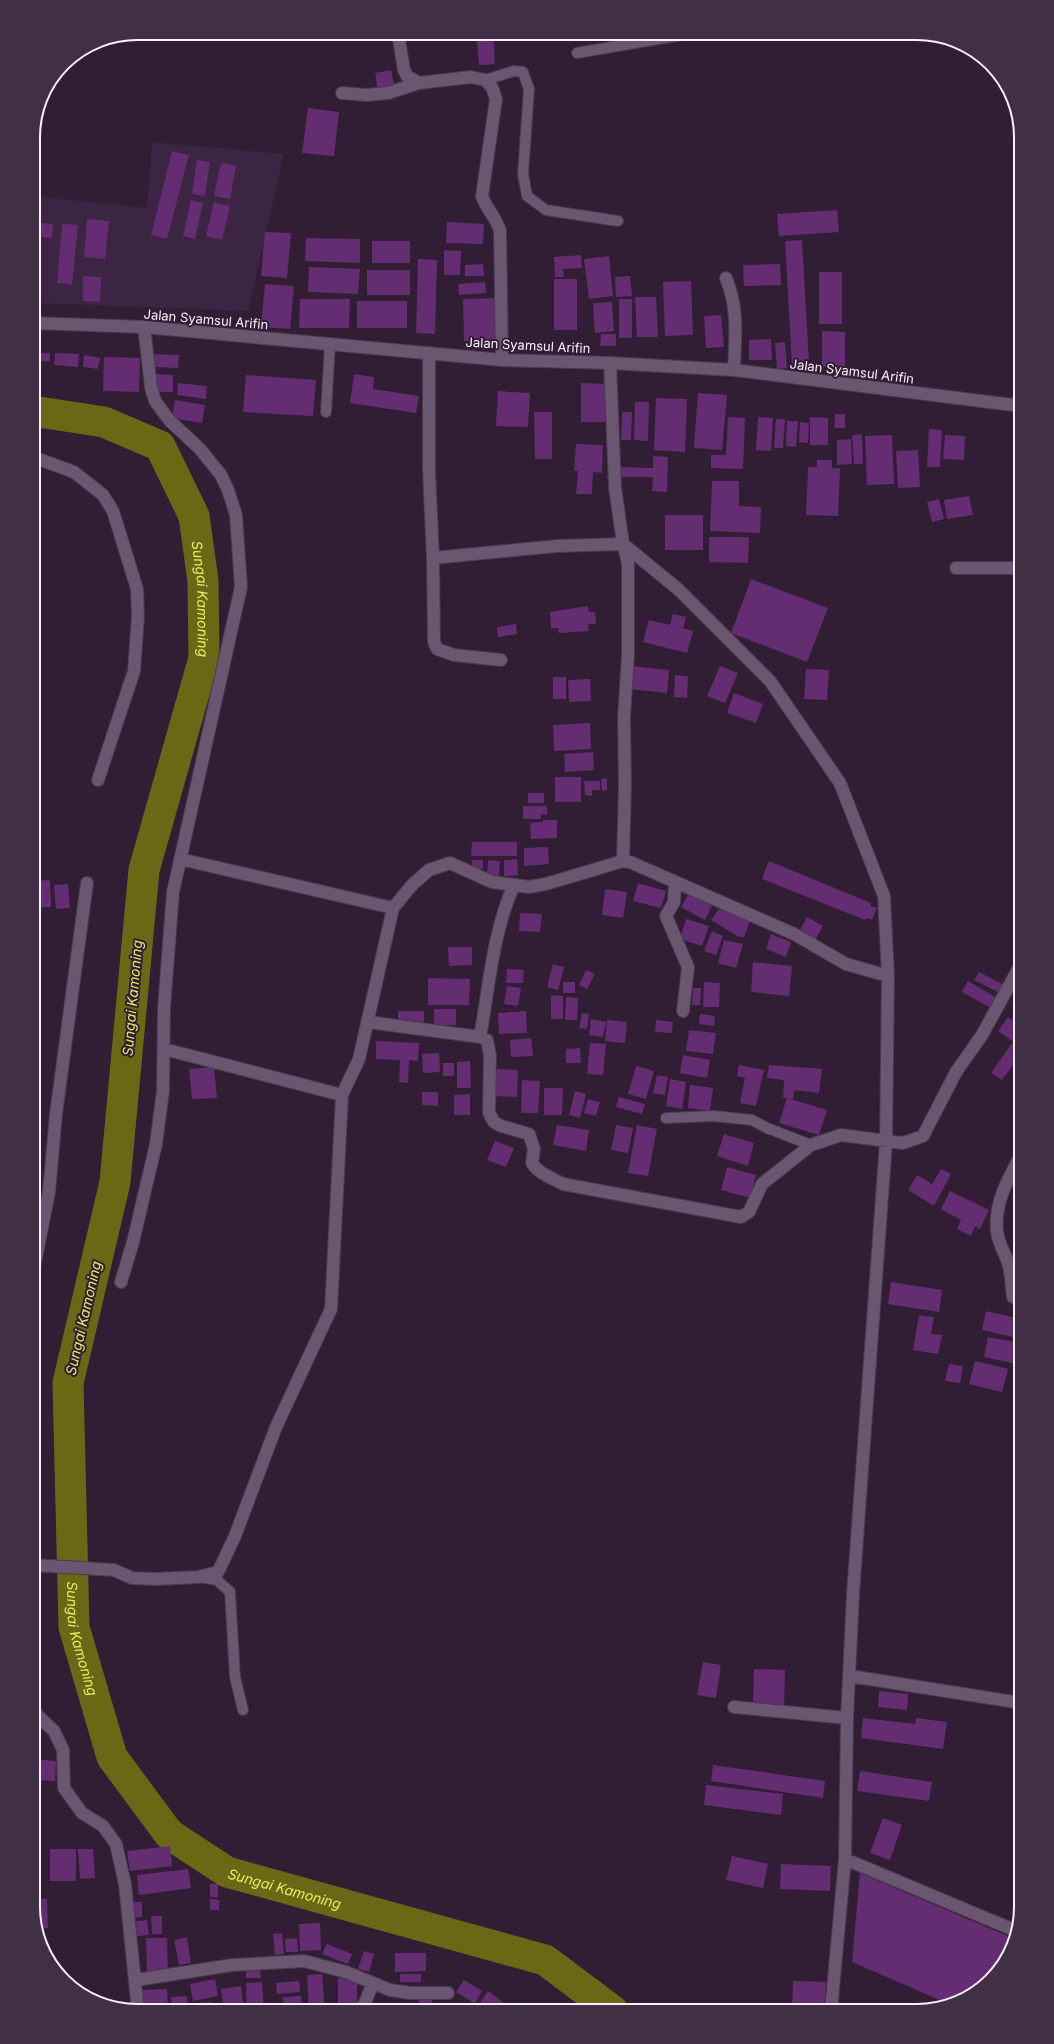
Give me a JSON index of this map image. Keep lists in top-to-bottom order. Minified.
{"streets":{"street":["Jalan Syamsul Arifin"]},"water":["Sungai Kamoning"]}
